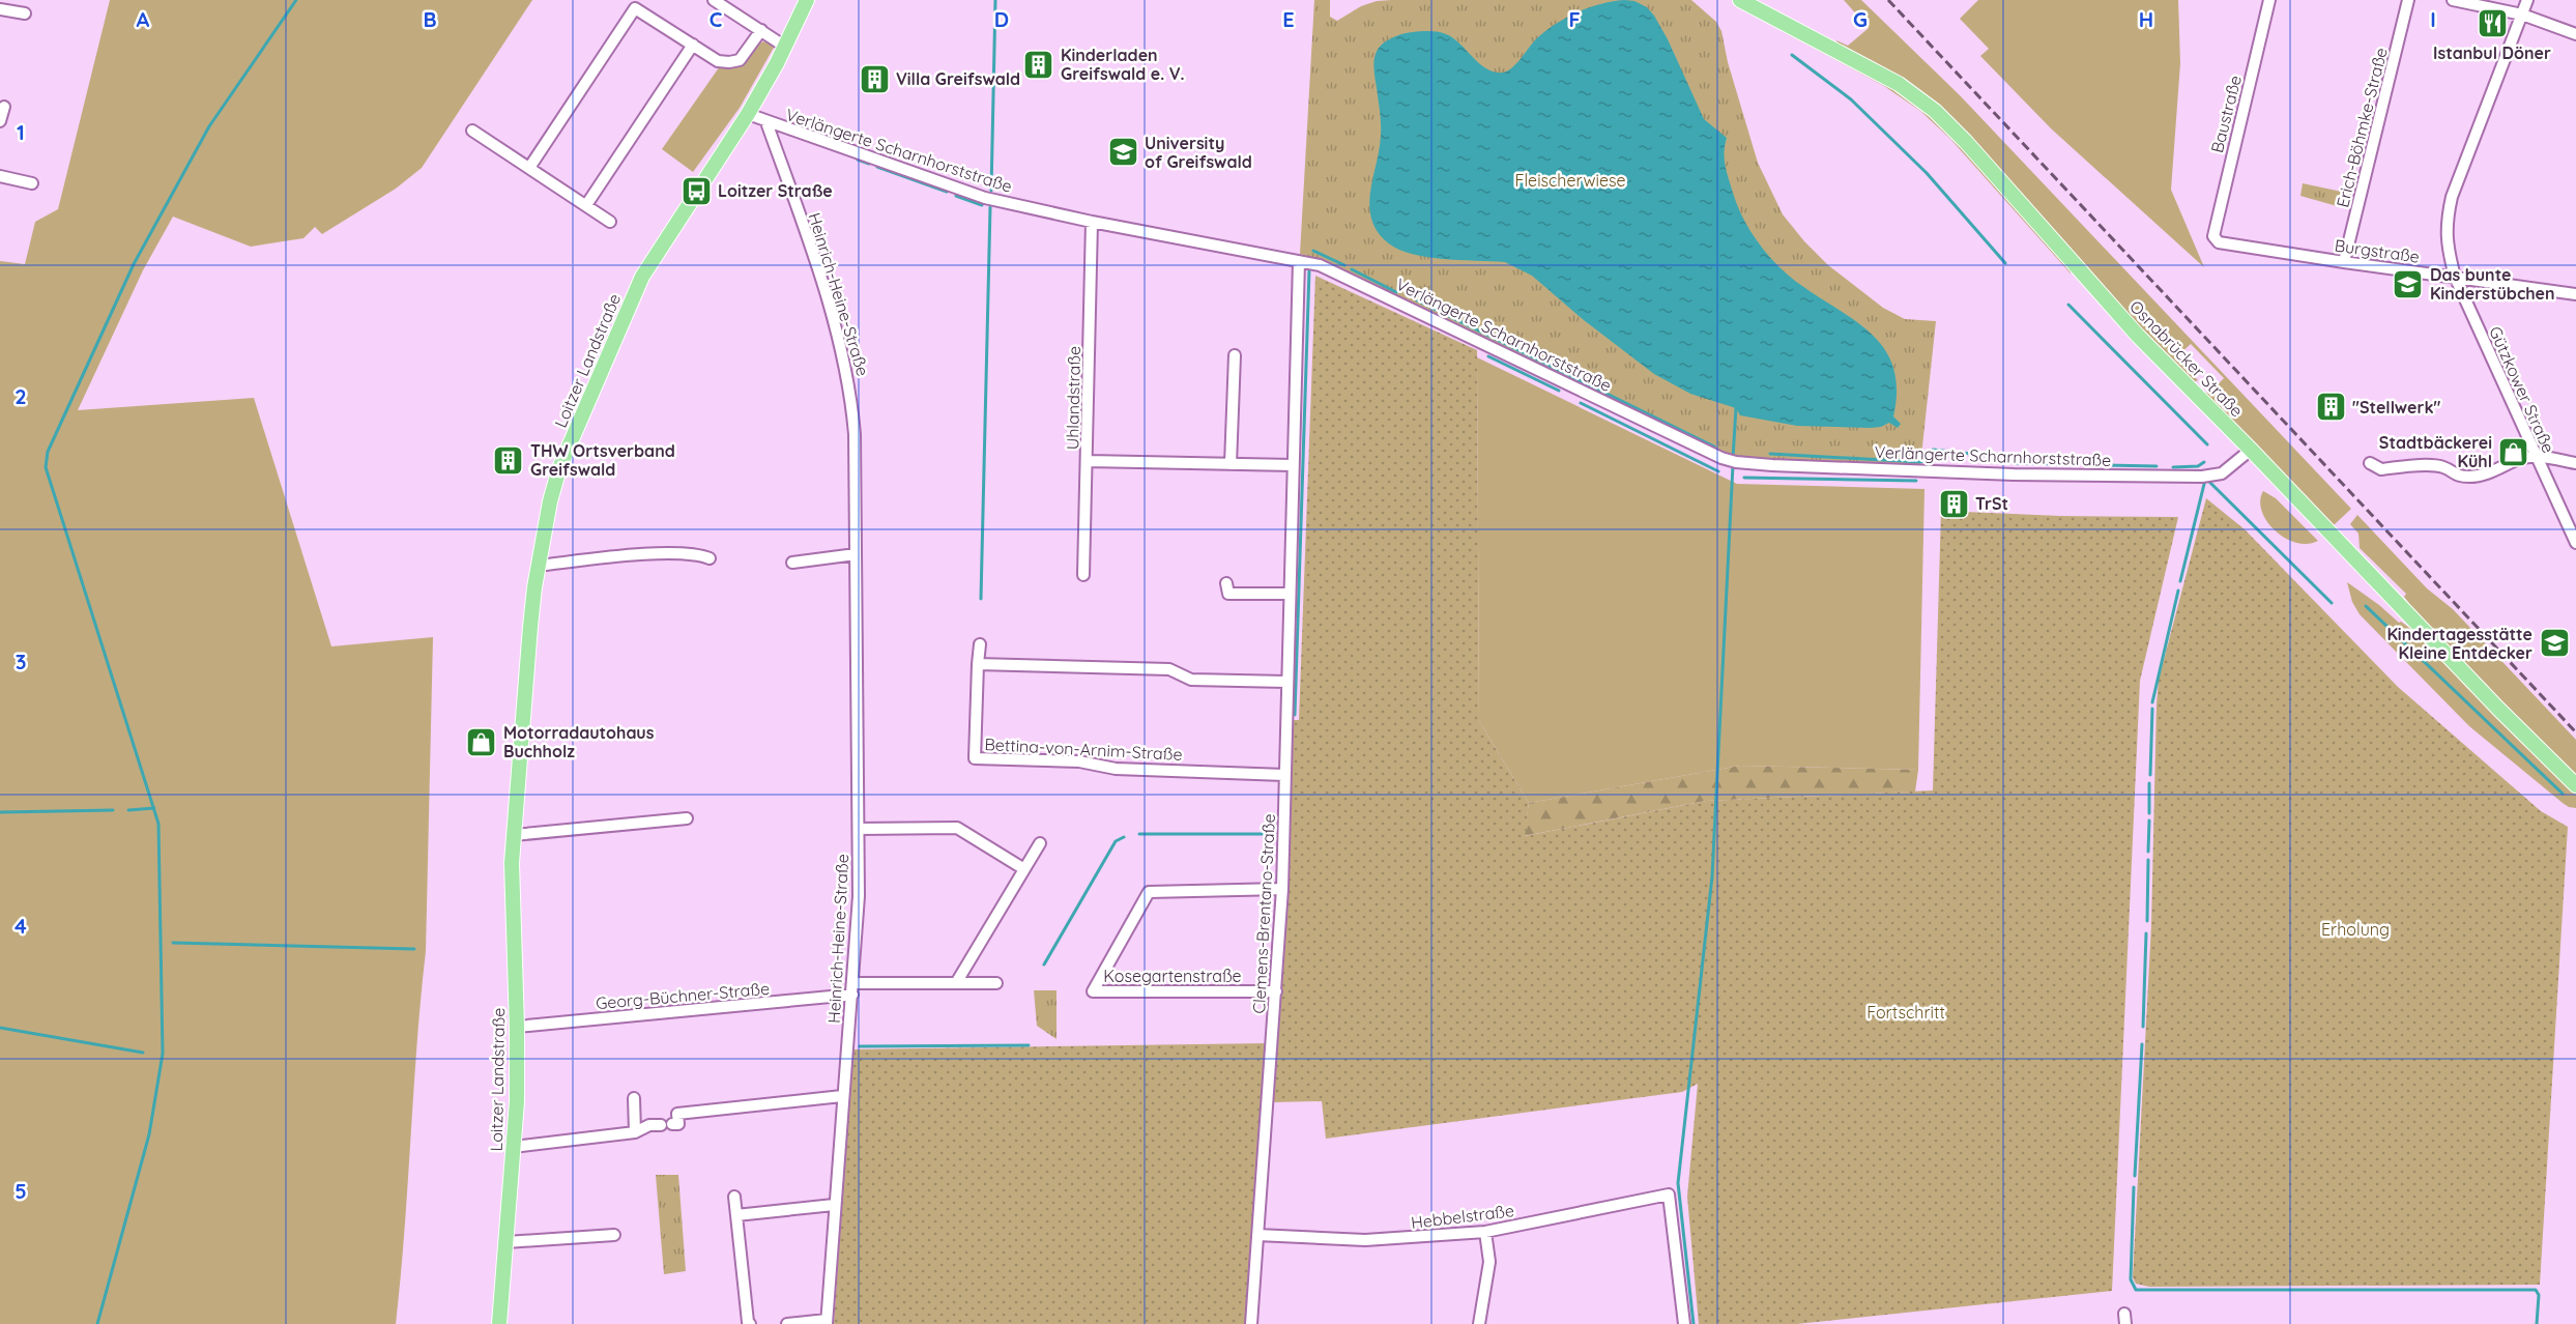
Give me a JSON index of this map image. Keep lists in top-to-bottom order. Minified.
{"streets":{"main road":["Osnabrücker Straße","Loitzer Landstraße"],"street":["Baustraße","Erich-Böhmke-Straße","Verlängerte Scharnhorststraße","Burgstraße","Heinrich-Heine-Straße","Gützkower Straße","Uhlandstraße","Bettina-von-Arnim-Straße","Clemens-Brentano-Straße","Kosegartenstraße","Georg-Büchner-Straße","Hebbelstraße"]},"crossings":[["Baustraße","Burgstraße"],["Erich-Böhmke-Straße","Burgstraße"],["Verlängerte Scharnhorststraße","Heinrich-Heine-Straße"],["Verlängerte Scharnhorststraße","Osnabrücker Straße"],["Verlängerte Scharnhorststraße","Loitzer Landstraße"],["Verlängerte Scharnhorststraße","Uhlandstraße"],["Verlängerte Scharnhorststraße","Clemens-Brentano-Straße"],["Burgstraße","Gützkower Straße"],["Heinrich-Heine-Straße","Georg-Büchner-Straße"],["Loitzer Landstraße","Georg-Büchner-Straße"],["Bettina-von-Arnim-Straße","Clemens-Brentano-Straße"],["Clemens-Brentano-Straße","Kosegartenstraße"],["Clemens-Brentano-Straße","Hebbelstraße"]],"parks":["Fleischerwiese","Erholung","Fortschritt"],"places":{"restaurant":["Istanbul Döner"],"building":["Kinderladen Greifswald e. V.","Villa Greifswald","\"Stellwerk\"","THW Ortsverband Greifswald","TrSt"],"school or university":["University of Greifswald","Das bunte Kinderstübchen","Kindertagesstätte Kleine Entdecker"],"bus stop":["Loitzer Straße"],"shop":["Stadtbäckerei Kühl","Motorradautohaus Buchholz"]},"grid":{"columns":["A","B","C","D","E","F","G","H","I"],"rows":["1","2","3","4","5"]}}
